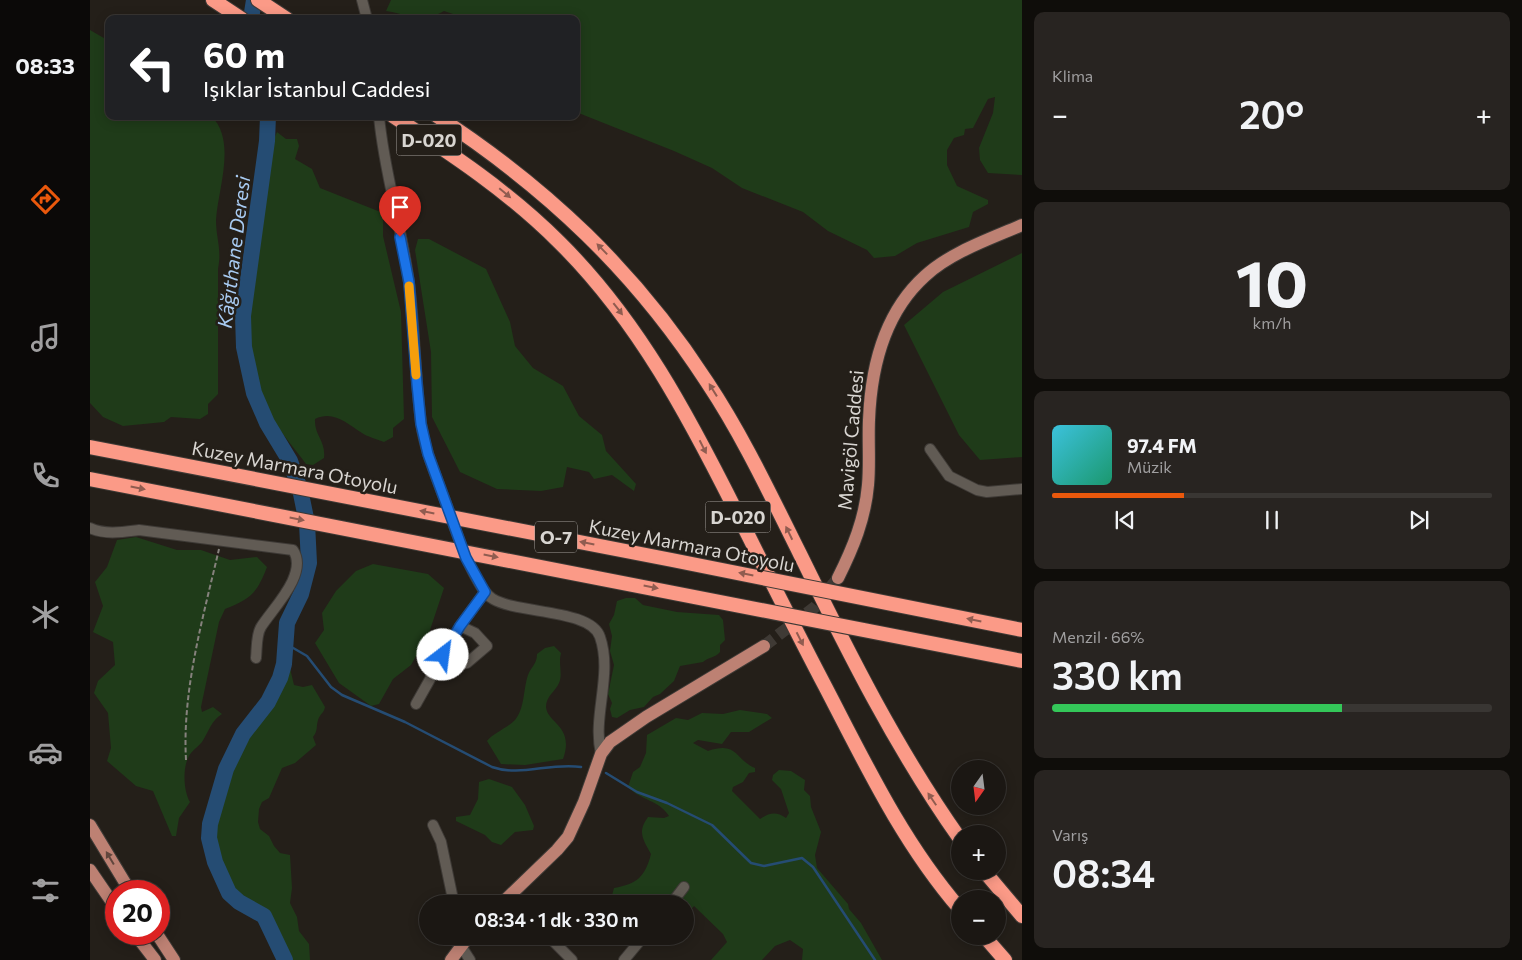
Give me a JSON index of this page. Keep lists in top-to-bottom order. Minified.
{"streets":{"highway":["D-020","Kuzey Marmara Otoyolu","O-7"],"main road":["Mavigöl Caddesi"]},"water":["Kâğıthane Deresi"],"north":"bottom","page":{"tabs":"08:33","tile":["Klima",["10","km/h"],["Menzil · 66%","330 km"],["Varış","08:34"]],"turn":["60 m","Işıklar İstanbul Caddesi"],"heat":["−","20°","+"],"song":["97.4 FM","Müzik"],"map_buttons":["+","−"],"limit":"20","trip":"08:34 · 1 dk · 330 m"}}
